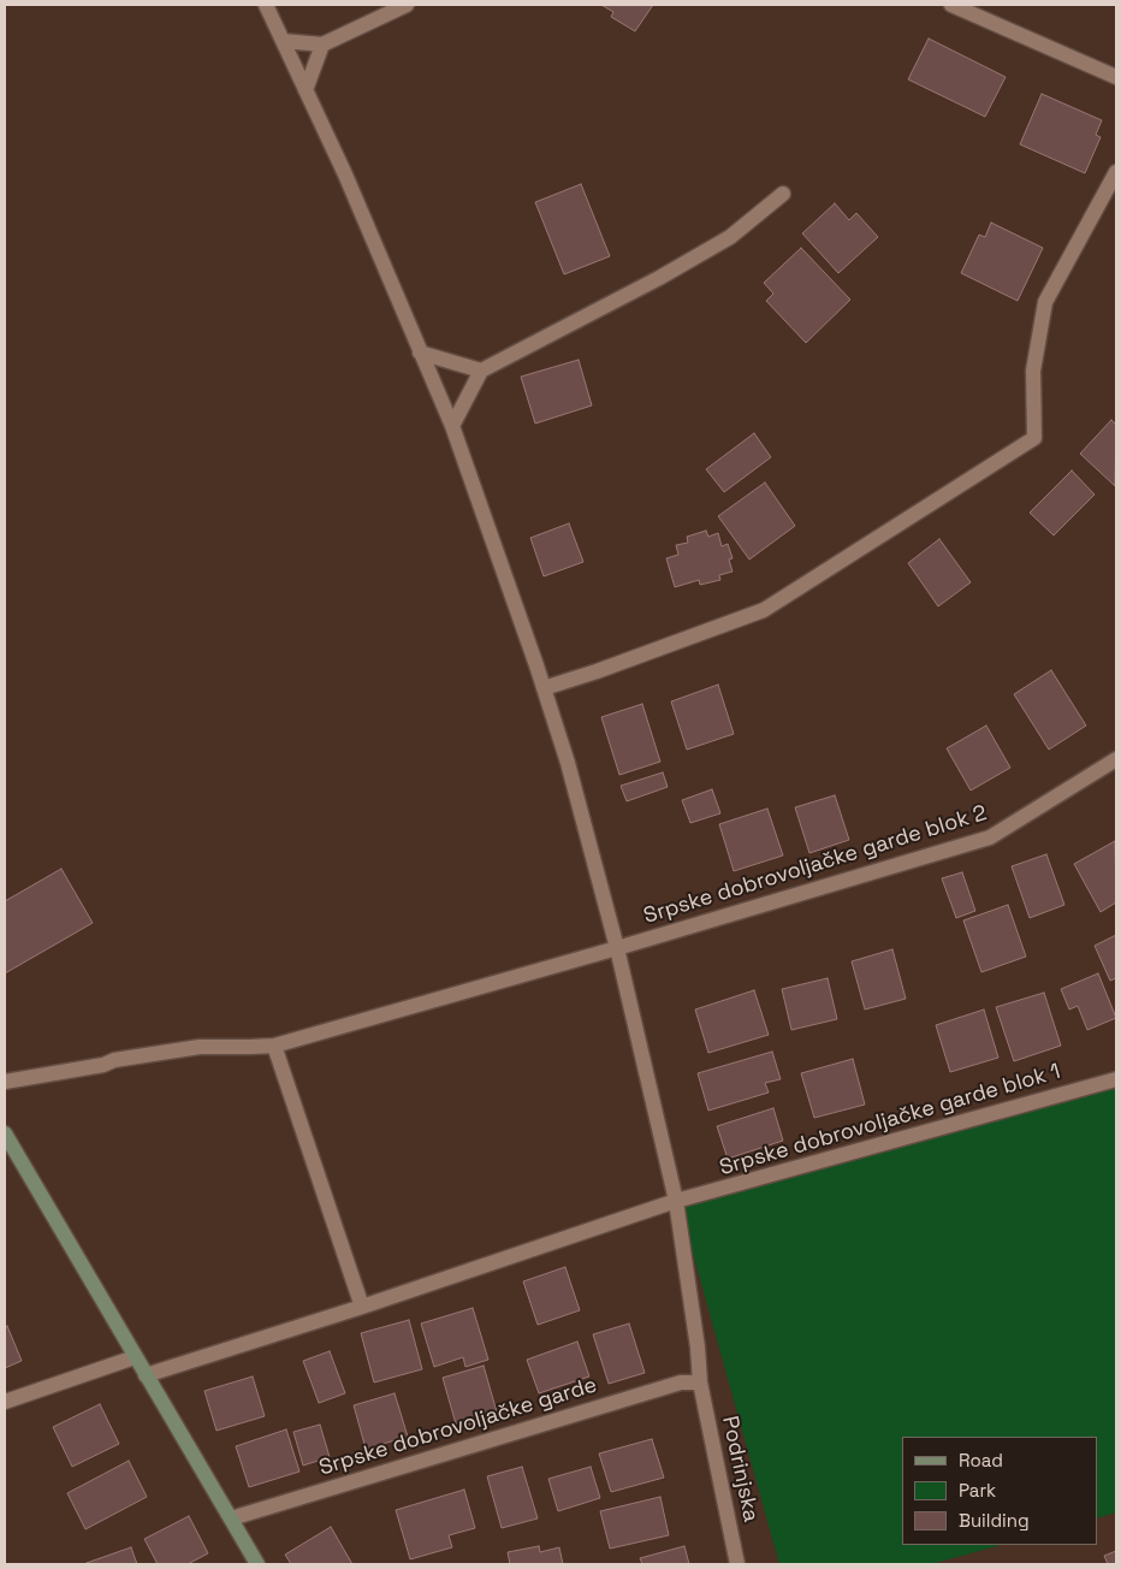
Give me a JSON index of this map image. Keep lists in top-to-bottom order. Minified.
{"streets":{"street":["Srpske dobrovoljačke garde blok 2","Srpske dobrovoljačke garde blok 1","Srpske dobrovoljačke garde","Podrinjska"]},"crossings":[["Srpske dobrovoljačke garde blok 2","Podrinjska"],["Srpske dobrovoljačke garde blok 1","Podrinjska"],["Srpske dobrovoljačke garde","Podrinjska"]],"legend":["Road","Park","Building"]}
